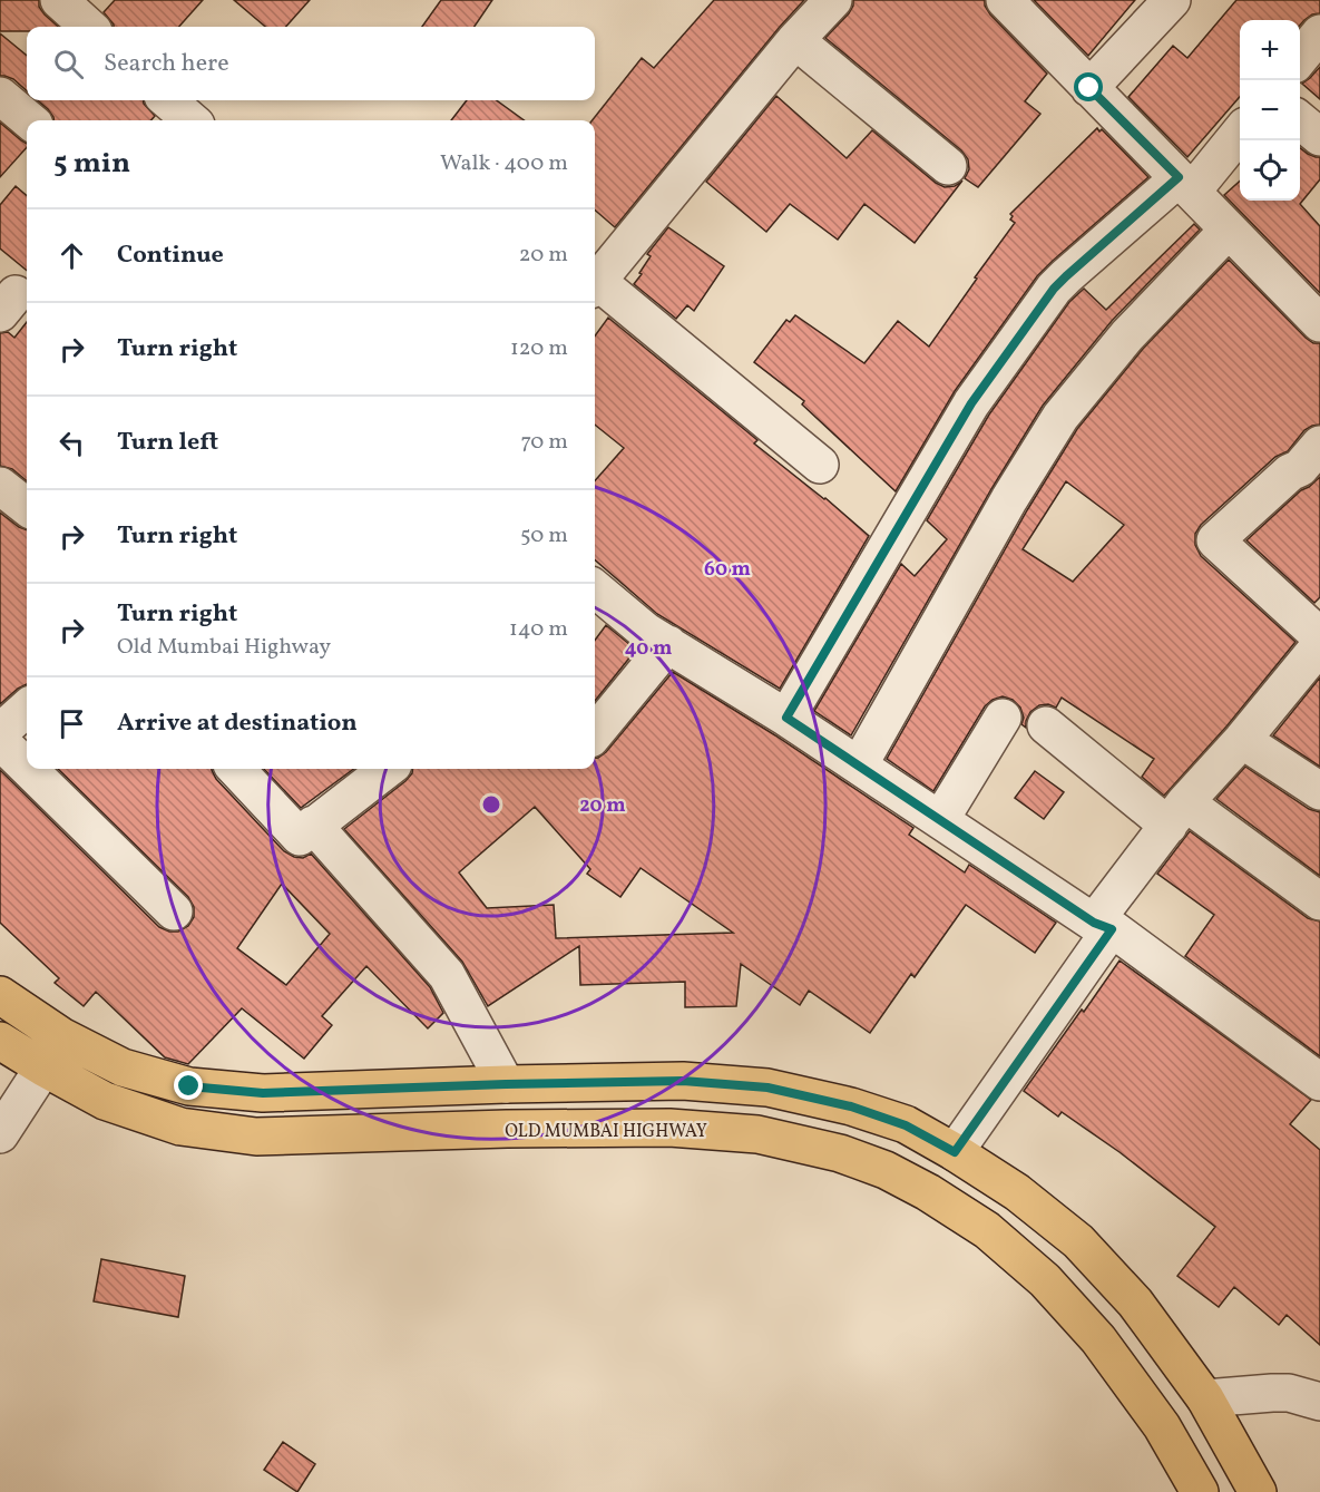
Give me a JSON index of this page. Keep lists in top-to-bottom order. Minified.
{"streets":{"main road":["OLD MUMBAI HIGHWAY"]},"page":{"map_buttons":["+","−"],"search":"Search here","heading":["5 min","Walk · 400 m"],"list":[["Continue","20 m"],["Turn right","120 m"],["Turn left","70 m"],["Turn right","50 m"],["Turn right","Old Mumbai Highway","140 m"],"Arrive at destination"]},"rings":["60 m","40 m","20 m"]}
